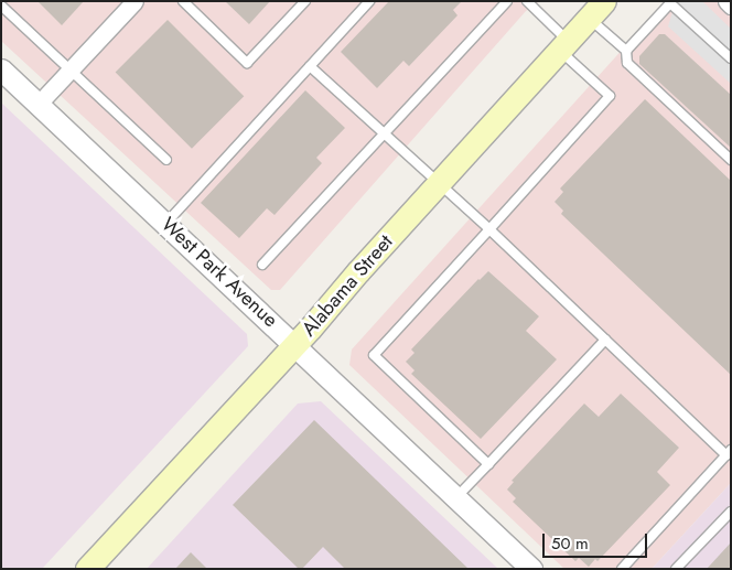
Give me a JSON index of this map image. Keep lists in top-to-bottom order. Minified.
{"streets":{"main road":["Alabama Street"],"street":["West Park Avenue"]},"crossings":[["West Park Avenue","Alabama Street"]],"scale_bar":"50 m"}
